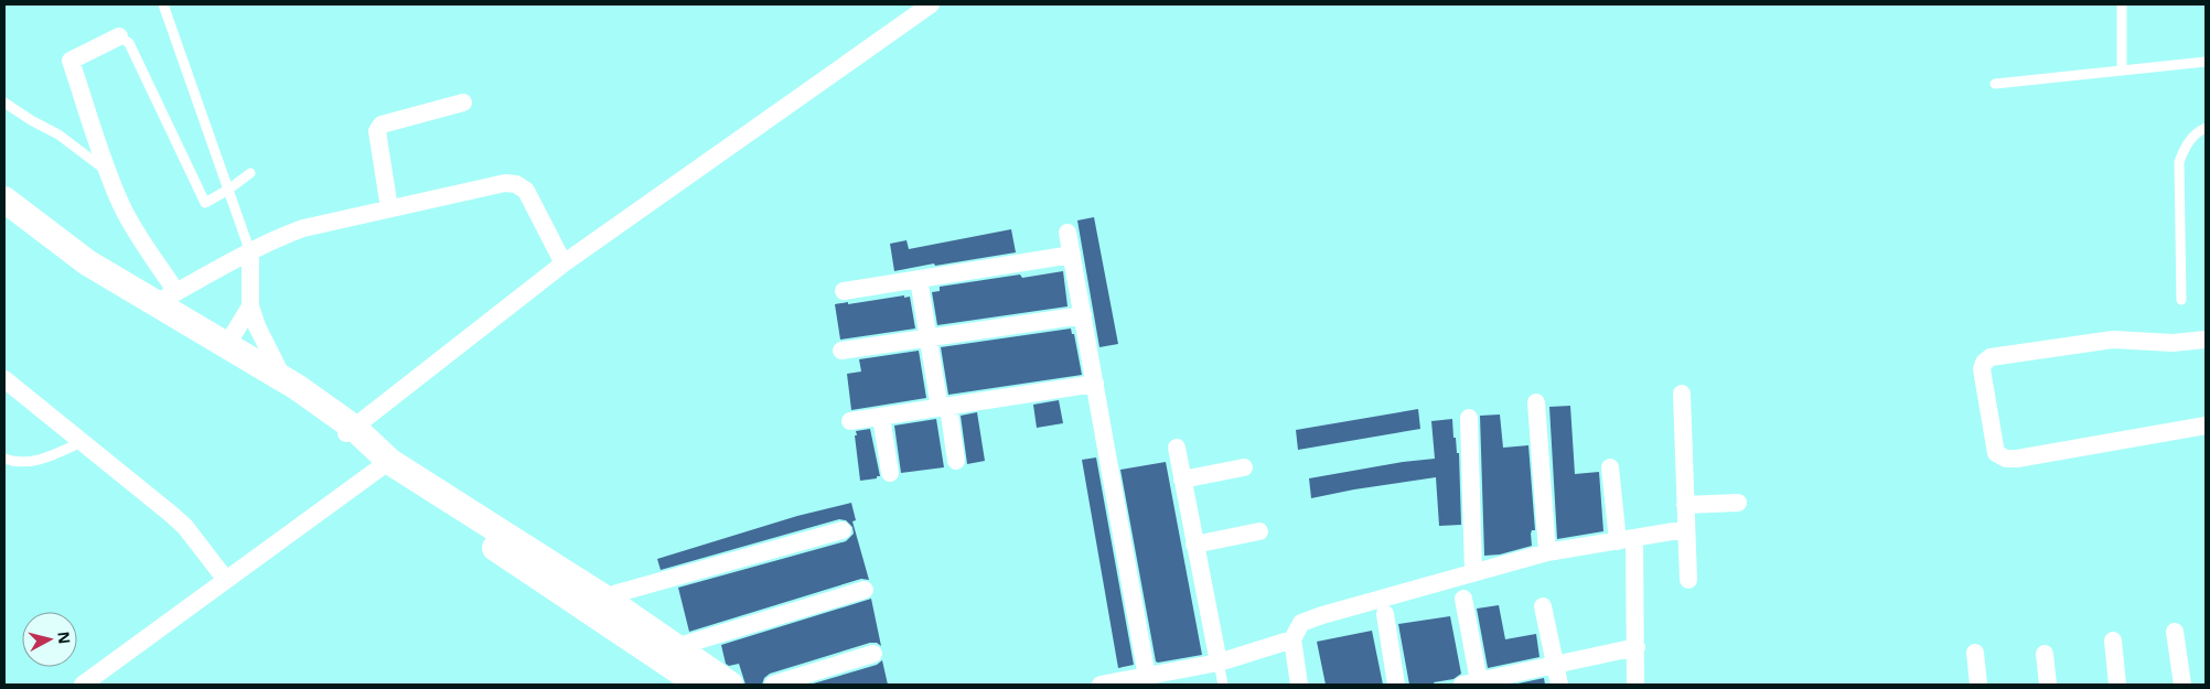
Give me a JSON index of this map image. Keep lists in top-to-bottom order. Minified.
{"north":"right"}
